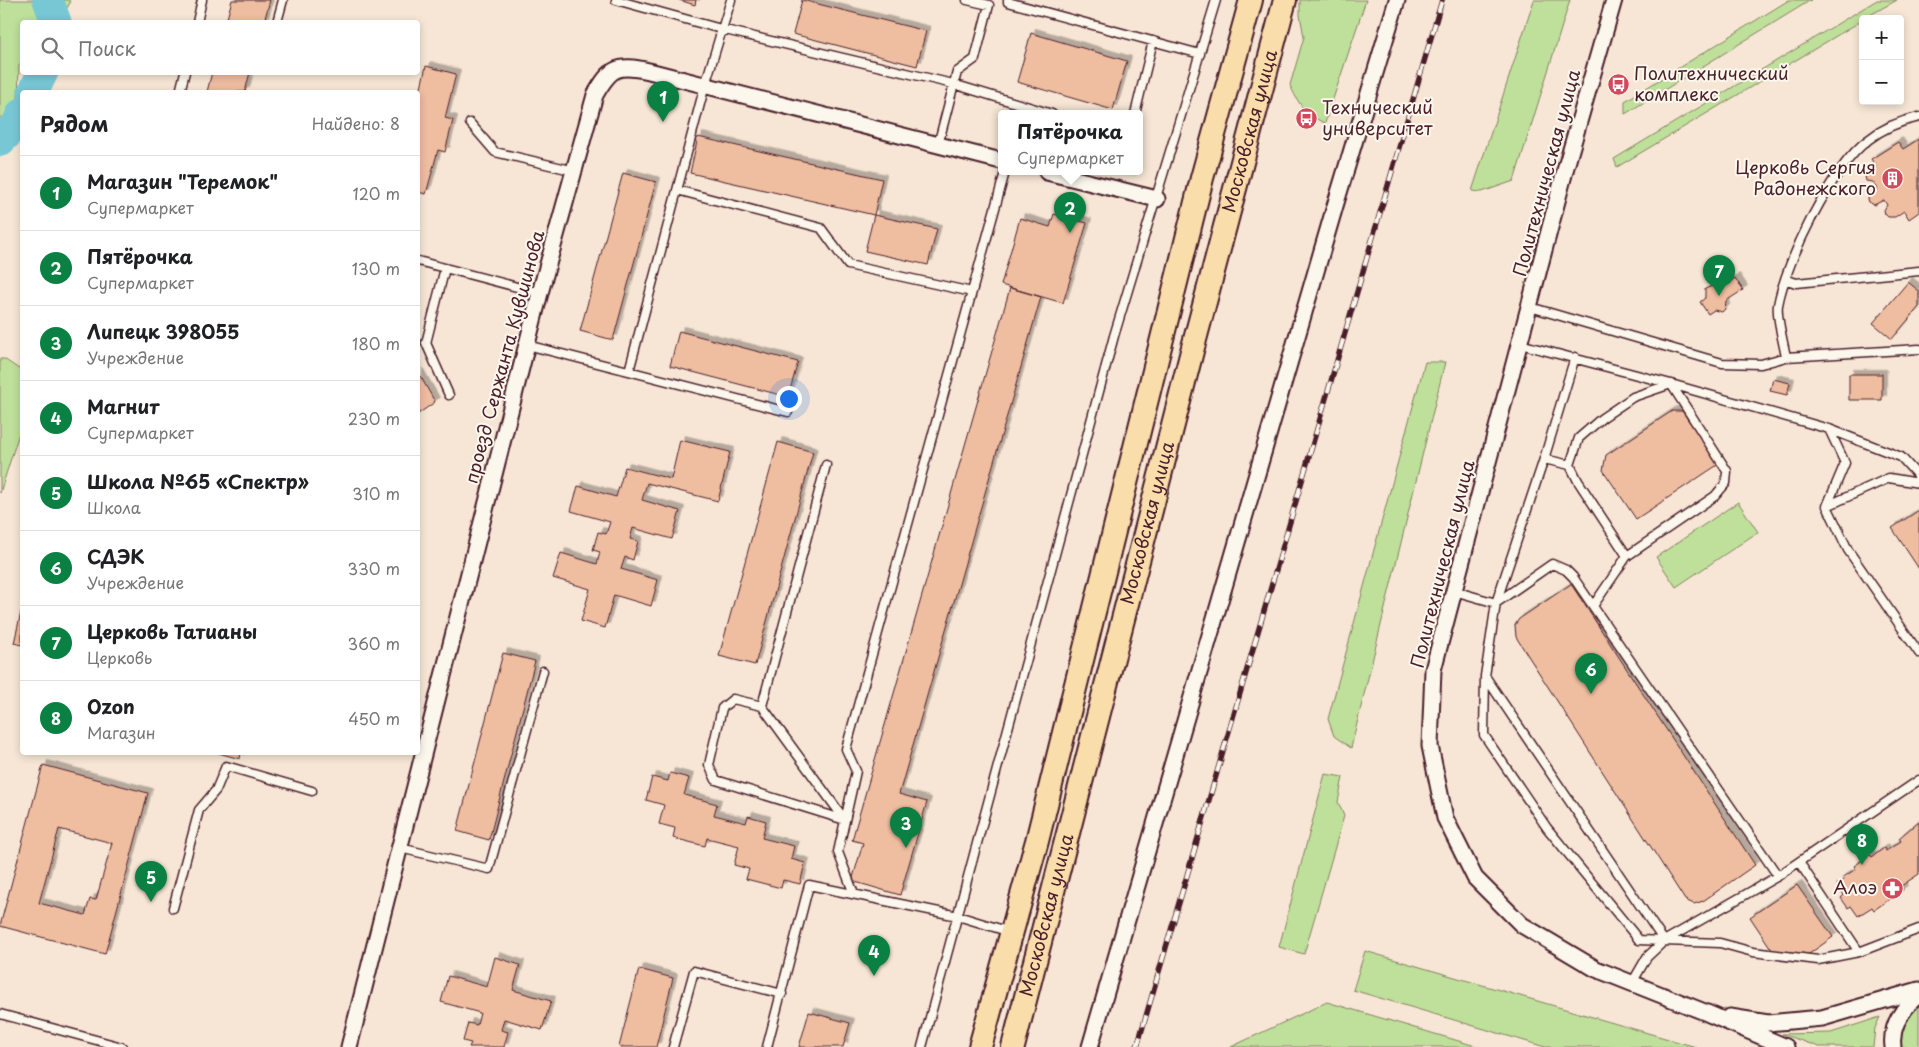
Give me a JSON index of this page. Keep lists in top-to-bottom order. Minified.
{"streets":{"main road":["Московская улица"],"street":["Политехническая улица","проезд Сержанта Кувшинова"]},"places":{"bus stop":["Политехнический комплекс","Технический университет"],"building":["Церковь Сергия Радонежского"],"pharmacy":["Алоэ"]},"page":{"map_buttons":["+","−"],"search":"Поиск","pins":["1","2","7","6","3","8","5","4"],"heading":["Рядом","Найдено: 8"],"popup":["Пятёрочка","Супермаркет"],"list":[{"mark":"1","name":"Магазин \"Теремок\"","note":"Супермаркет","value":"120 m"},{"mark":"2","name":"Пятёрочка","note":"Супермаркет","value":"130 m"},{"mark":"3","name":"Липецк 398055","note":"Учреждение","value":"180 m"},{"mark":"4","name":"Магнит","note":"Супермаркет","value":"230 m"},{"mark":"5","name":"Школа №65 «Спектр»","note":"Школа","value":"310 m"},{"mark":"6","name":"СДЭК","note":"Учреждение","value":"330 m"},{"mark":"7","name":"Церковь Татианы","note":"Церковь","value":"360 m"},{"mark":"8","name":"Ozon","note":"Магазин","value":"450 m"}]}}
